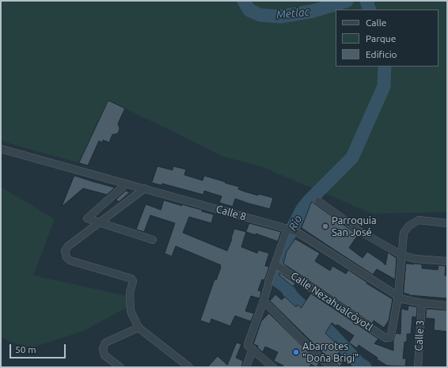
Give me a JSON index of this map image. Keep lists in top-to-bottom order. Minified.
{"streets":{"street":["Calle 8","Calle Nezahualcóyotl","Calle 3"]},"crossings":[["Calle 8","Calle Nezahualcóyotl"],["Calle 8","Calle 3"]],"water":["Metlac","Río"],"places":["Parroquia San José","Abarrotes \"Doña Brigi\""],"legend":["Calle","Parque","Edificio"],"scale_bar":"50 m"}
